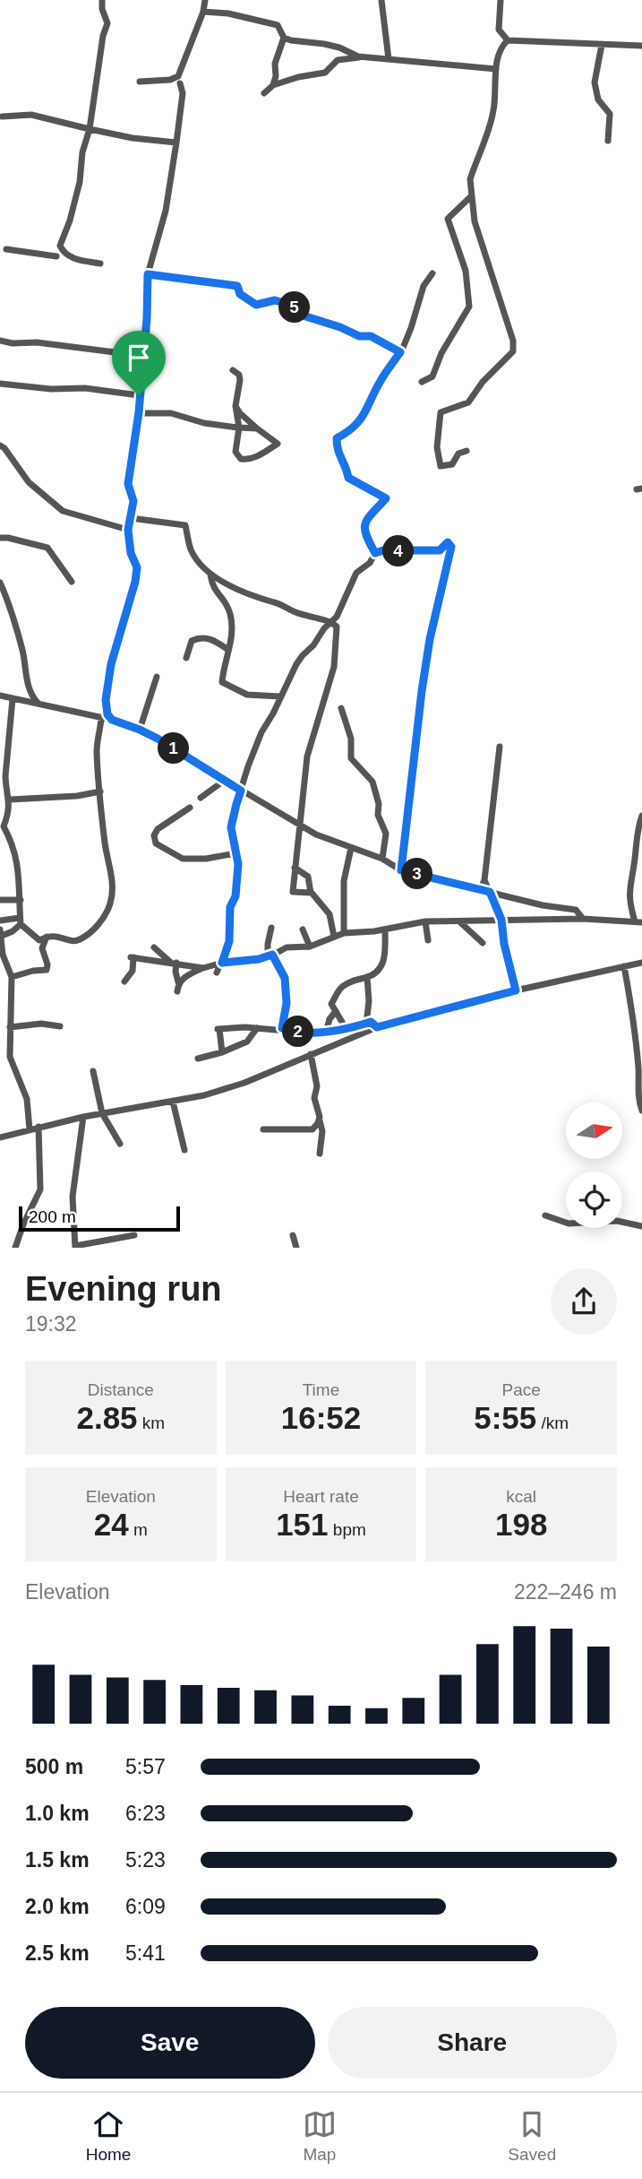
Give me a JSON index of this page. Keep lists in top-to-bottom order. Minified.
{"scale_bar":"200 m","north":"right","page":{"pins":["5","4","1","3","2"],"scale":"200 m","heading":["Evening run","19:32"],"stats":[["Distance","2.85 km"],["Time","16:52"],["Pace","5:55 /km"],["Elevation","24 m"],["Heart rate","151 bpm"],["kcal","198"]],"chart":["Elevation","222–246 m"],"list":[{"name":"500 m","note":"5:57"},{"name":"1.0 km","note":"6:23"},{"name":"1.5 km","note":"5:23"},{"name":"2.0 km","note":"6:09"},{"name":"2.5 km","note":"5:41"}],"buttons":["Save","Share"],"tabs":["Home","Map","Saved"]}}
